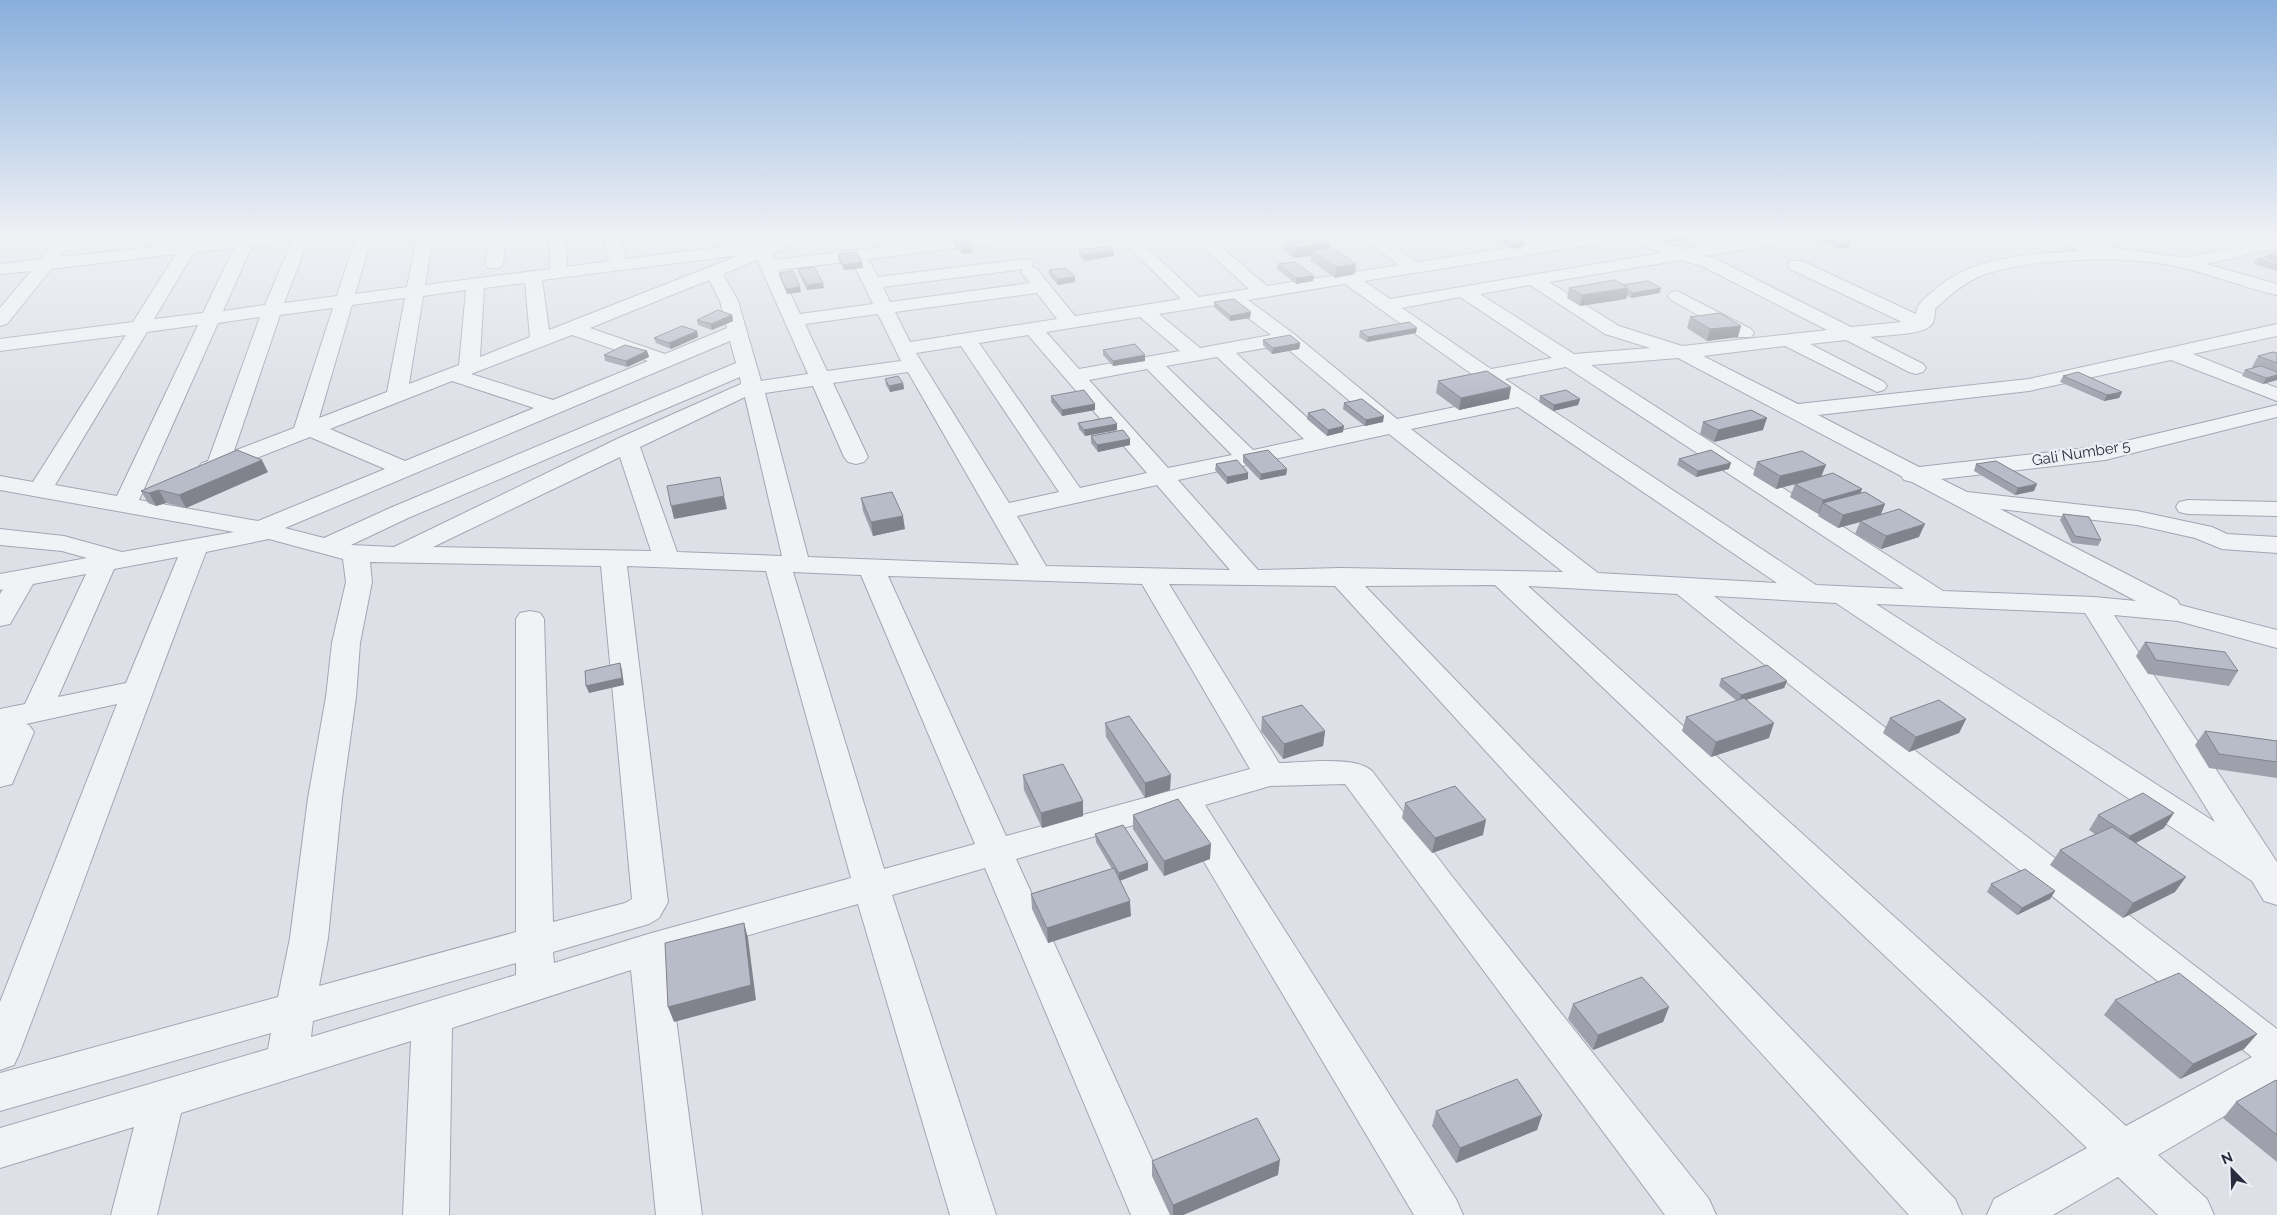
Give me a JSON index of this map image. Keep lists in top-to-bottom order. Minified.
{"streets":{"street":["Gali Number 5"]},"north":"top left"}
